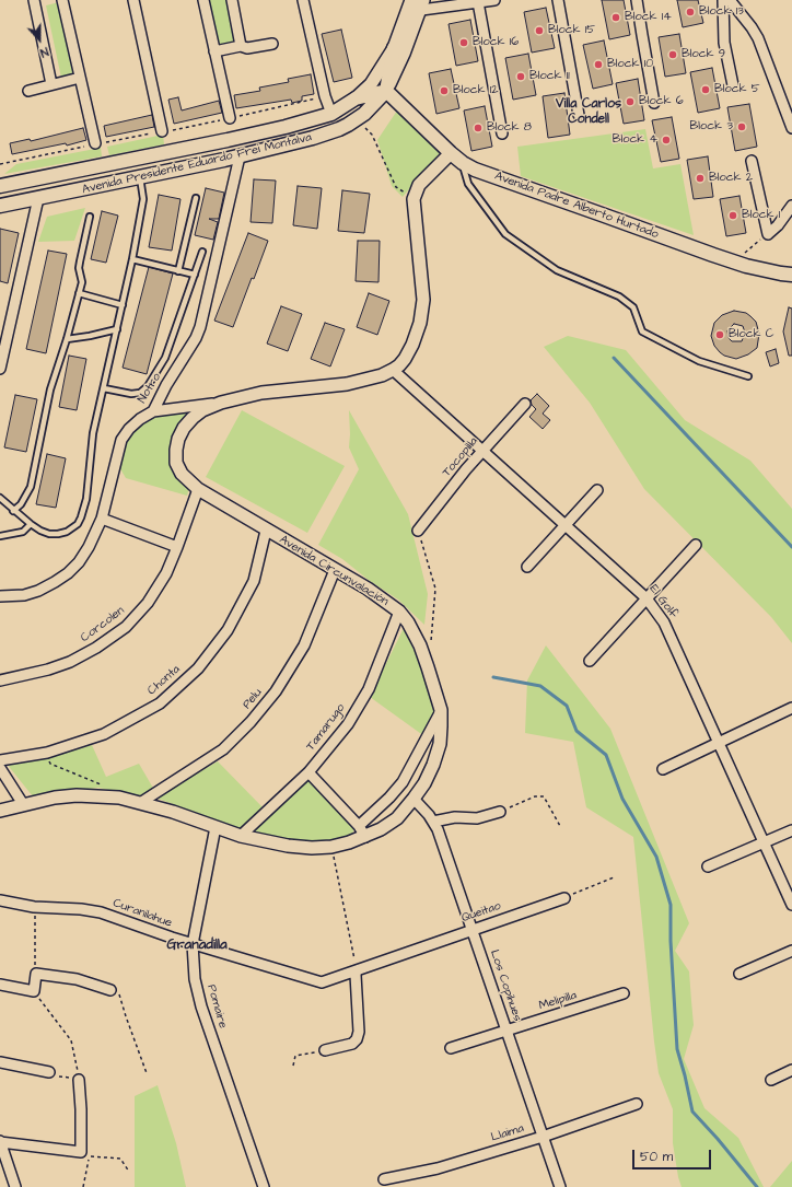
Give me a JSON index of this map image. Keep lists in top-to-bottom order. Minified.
{"streets":{"main road":["Avenida Presidente Eduardo Frei Montalva","Avenida Padre Alberto Hurtado"],"street":["Notro","Tocopilla","Avenida Circunvalación","El Golf","Corcolen","Chonta","Pelu","Tamarugo","Queitao","Curanilahue","Los Copihues","Melipilla","Pomaire","Llaima"]},"crossings":[["Avenida Presidente Eduardo Frei Montalva","Avenida Padre Alberto Hurtado"],["Avenida Presidente Eduardo Frei Montalva","Notro"],["Tocopilla","El Golf"],["Avenida Circunvalación","El Golf"],["Avenida Circunvalación","Corcolen"],["Avenida Circunvalación","Chonta"],["Avenida Circunvalación","Pelu"],["Avenida Circunvalación","Tamarugo"],["Avenida Circunvalación","Los Copihues"],["Avenida Circunvalación","Pomaire"],["Queitao","Curanilahue"],["Queitao","Los Copihues"],["Curanilahue","Pomaire"],["Los Copihues","Melipilla"],["Los Copihues","Llaima"]],"districts":["Villa Carlos Condell","Granadilla"],"places":["Block 13","Block 14","Block 15","Block 16","Block 9","Block 10","Block 11","Block 5","Block 12","Block 6","Block 3","Block 8","Block 4","Block 2","Block 1","Block C"],"scale_bar":"50 m","north":"bottom"}
